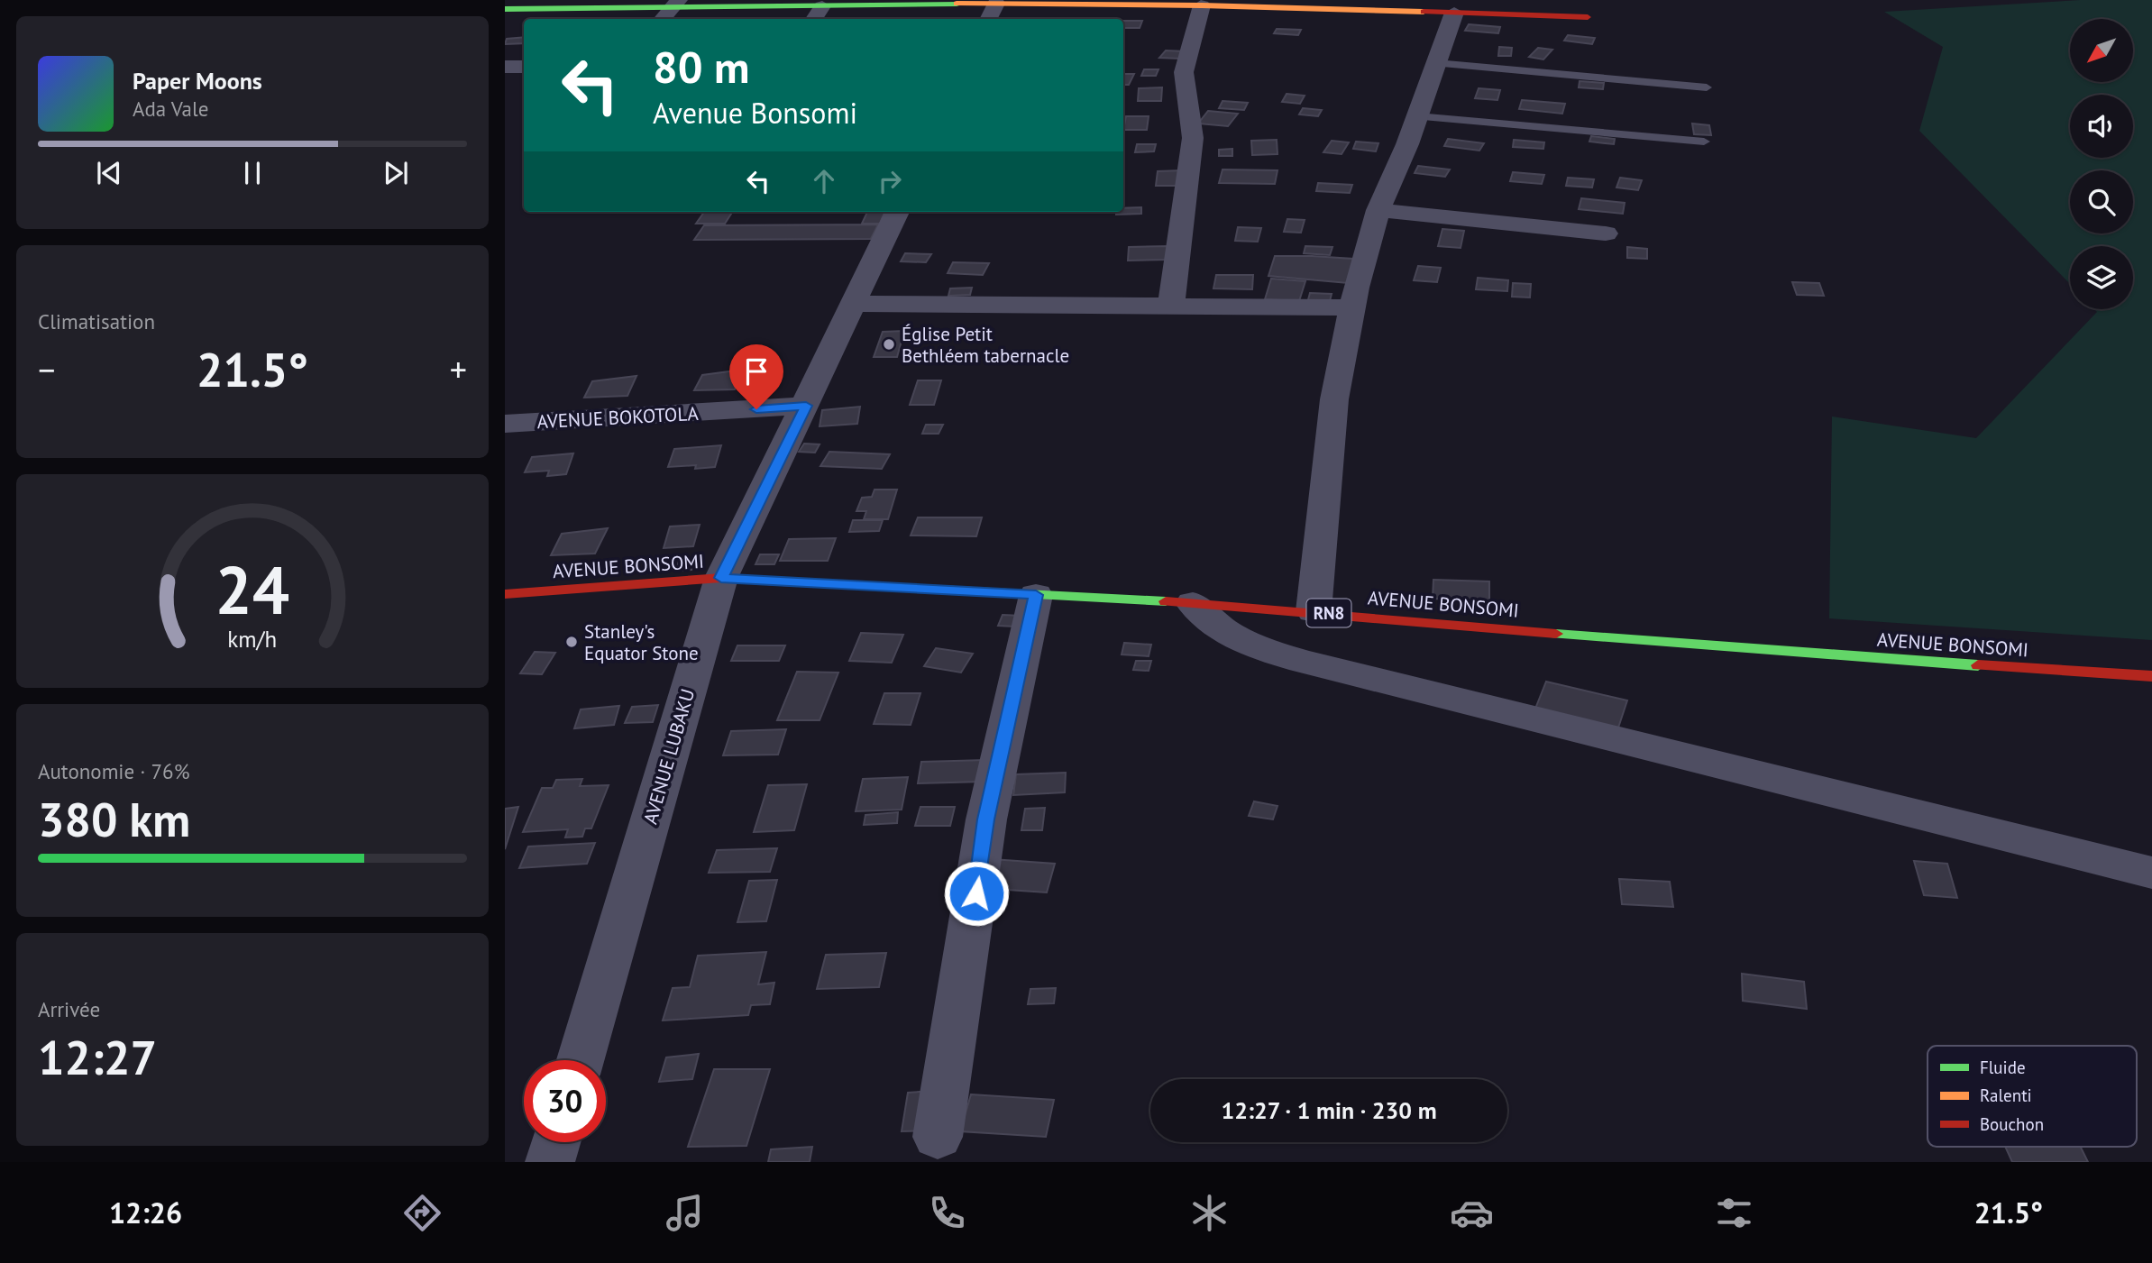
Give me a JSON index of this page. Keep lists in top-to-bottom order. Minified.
{"streets":{"street":["AVENUE BOKOTOLA","AVENUE BONSOMI","RN8","AVENUE LUBAKU"]},"crossings":[["AVENUE BOKOTOLA","AVENUE LUBAKU"],["AVENUE BONSOMI","AVENUE LUBAKU"]],"places":["Église Petit Bethléem tabernacle","Stanley's Equator Stone"],"legend":["Fluide","Ralenti","Bouchon"],"north":"bottom left","page":{"turn":["80 m","Avenue Bonsomi"],"song":["Paper Moons","Ada Vale"],"tile":["Climatisation",["Autonomie · 76%","380 km"],["Arrivée","12:27"]],"heat":["−","21.5°","+"],"limit":"30","trip":"12:27 · 1 min · 230 m","tabs":["12:26","21.5°"],"gauge":["24","km/h"]}}
